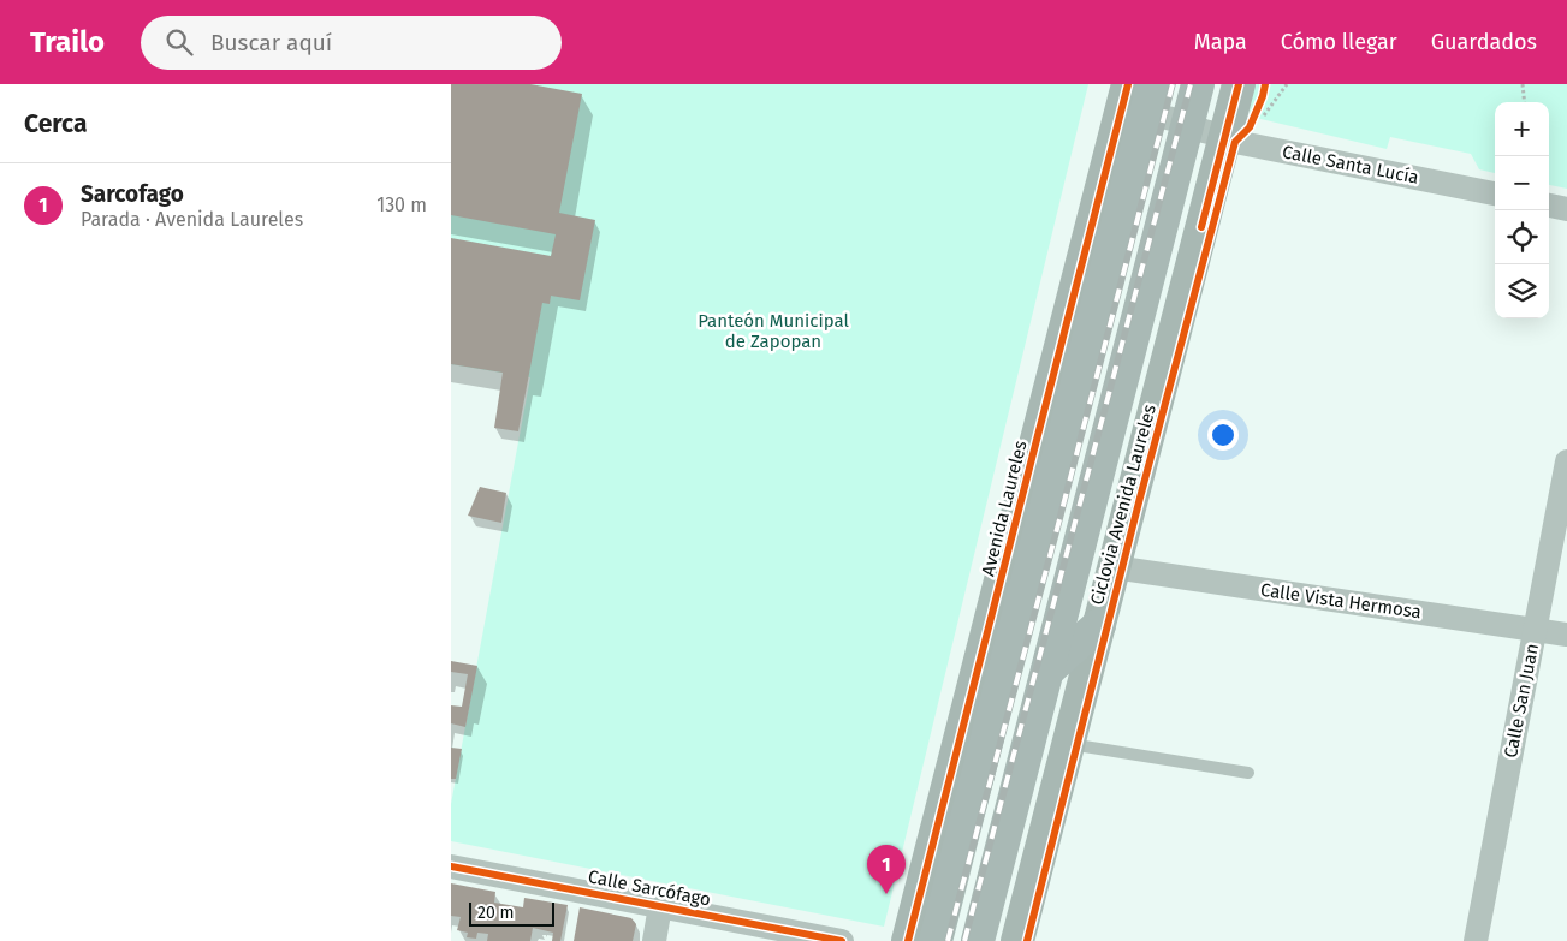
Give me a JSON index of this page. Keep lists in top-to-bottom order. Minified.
{"streets":{"main road":["Avenida Laureles"],"street":["Calle Santa Lucía","Calle Vista Hermosa","Calle San Juan","Calle Sarcófago"],"cycle path":["Ciclovia Avenida Laureles"]},"crossings":[["Calle Santa Lucía","Avenida Laureles"],["Calle Vista Hermosa","Calle San Juan"]],"parks":["Panteón Municipal de Zapopan"],"scale_bar":"20 m","page":{"header":"Trailo","search":"Buscar aquí","nav":["Mapa","Cómo llegar","Guardados"],"heading":"Cerca","map_buttons":["+","−"],"list":[{"mark":"1","name":"Sarcofago","note":"Parada · Avenida Laureles","value":"130 m"}],"pins":"1","scale":"20 m"}}
